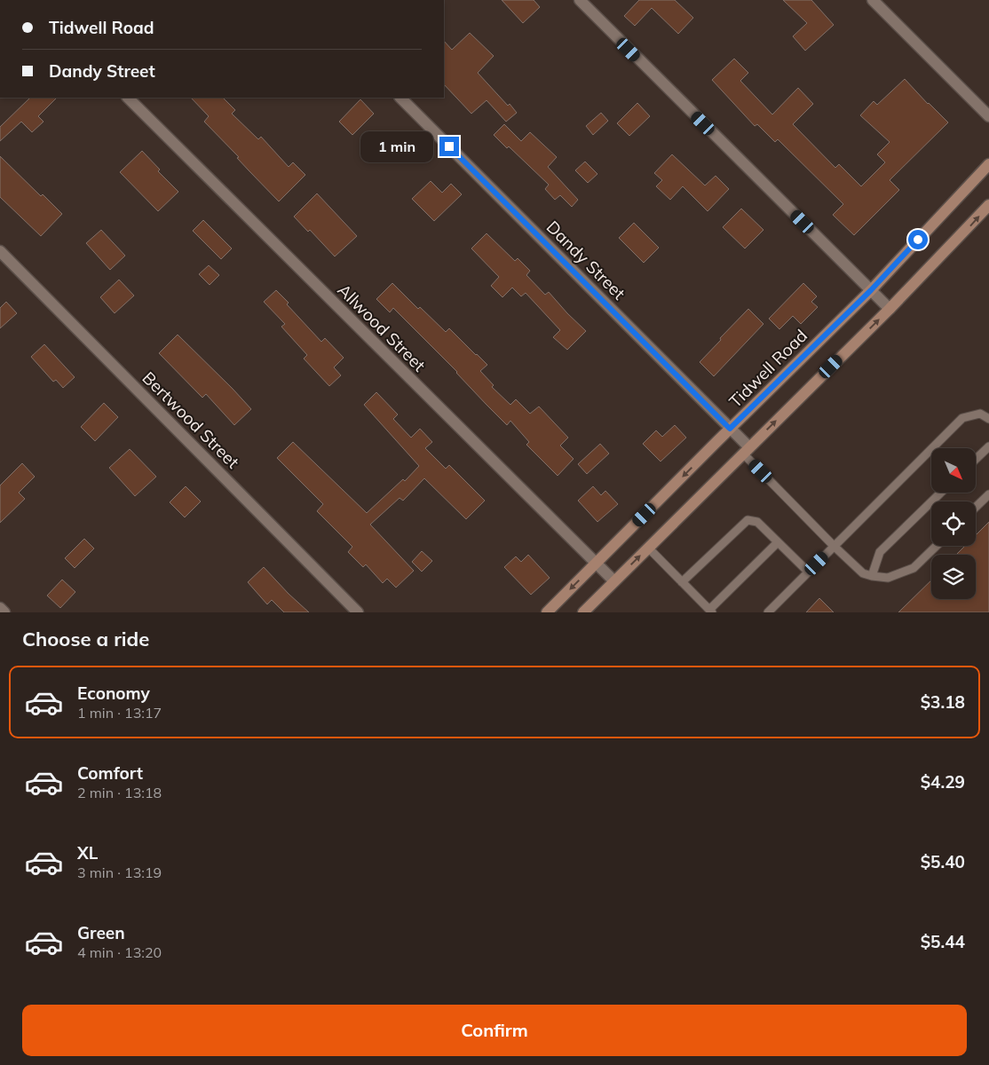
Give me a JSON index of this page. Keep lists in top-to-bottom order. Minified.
{"streets":{"main road":["Tidwell Road"],"street":["Dandy Street","Allwood Street","Bertwood Street"]},"crossings":[["Dandy Street","Tidwell Road"],["Allwood Street","Tidwell Road"]],"north":"bottom right","page":{"banner":["Tidwell Road","Dandy Street"],"bubble":"1 min","heading":"Choose a ride","list":[{"name":"Economy","note":"1 min · 13:17","value":"$3.18"},{"name":"Comfort","note":"2 min · 13:18","value":"$4.29"},{"name":"XL","note":"3 min · 13:19","value":"$5.40"},{"name":"Green","note":"4 min · 13:20","value":"$5.44"}],"buttons":"Confirm"}}
